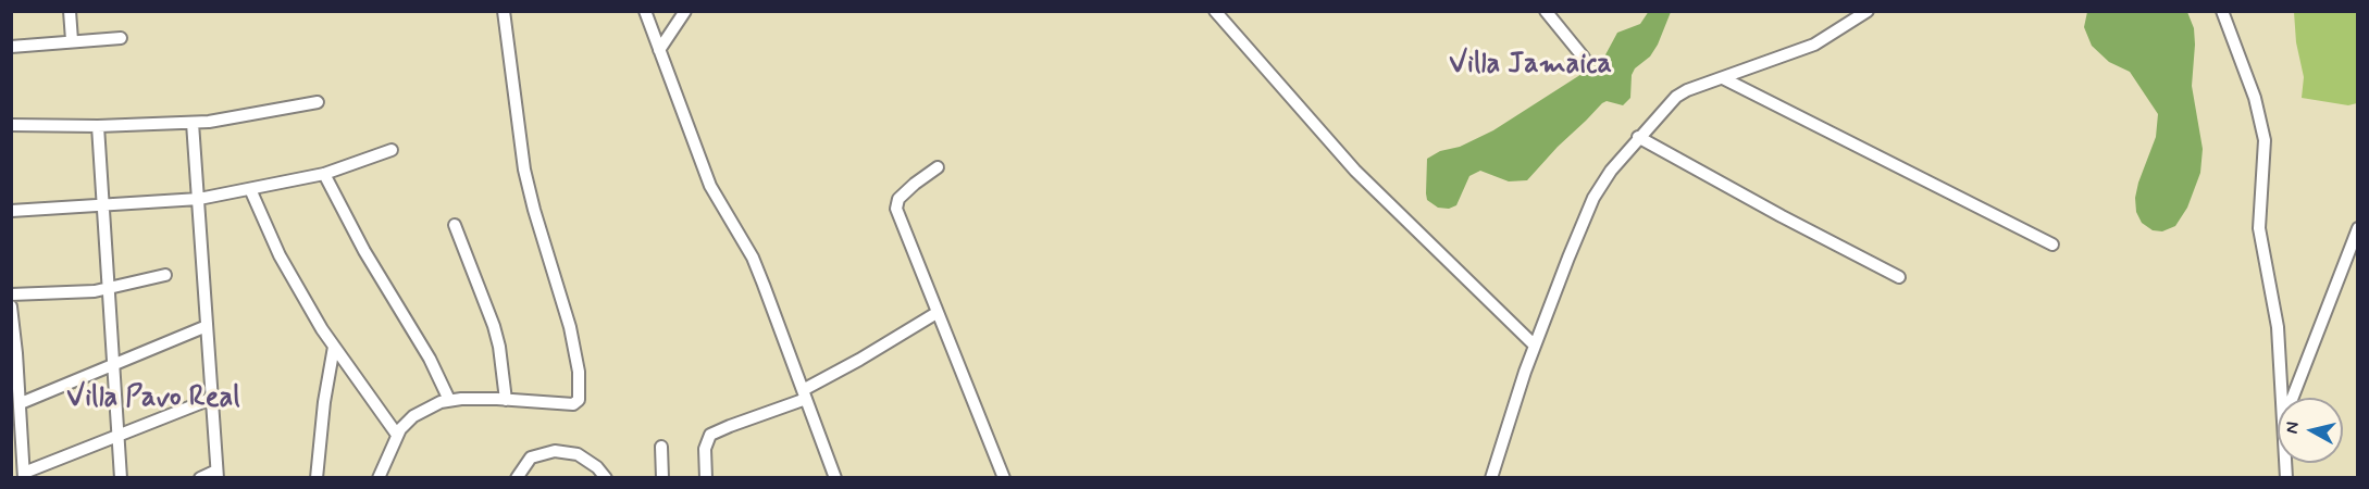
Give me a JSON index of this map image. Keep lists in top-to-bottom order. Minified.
{"districts":["Villa Jamaica","Villa Pavo Real"],"north":"left"}
